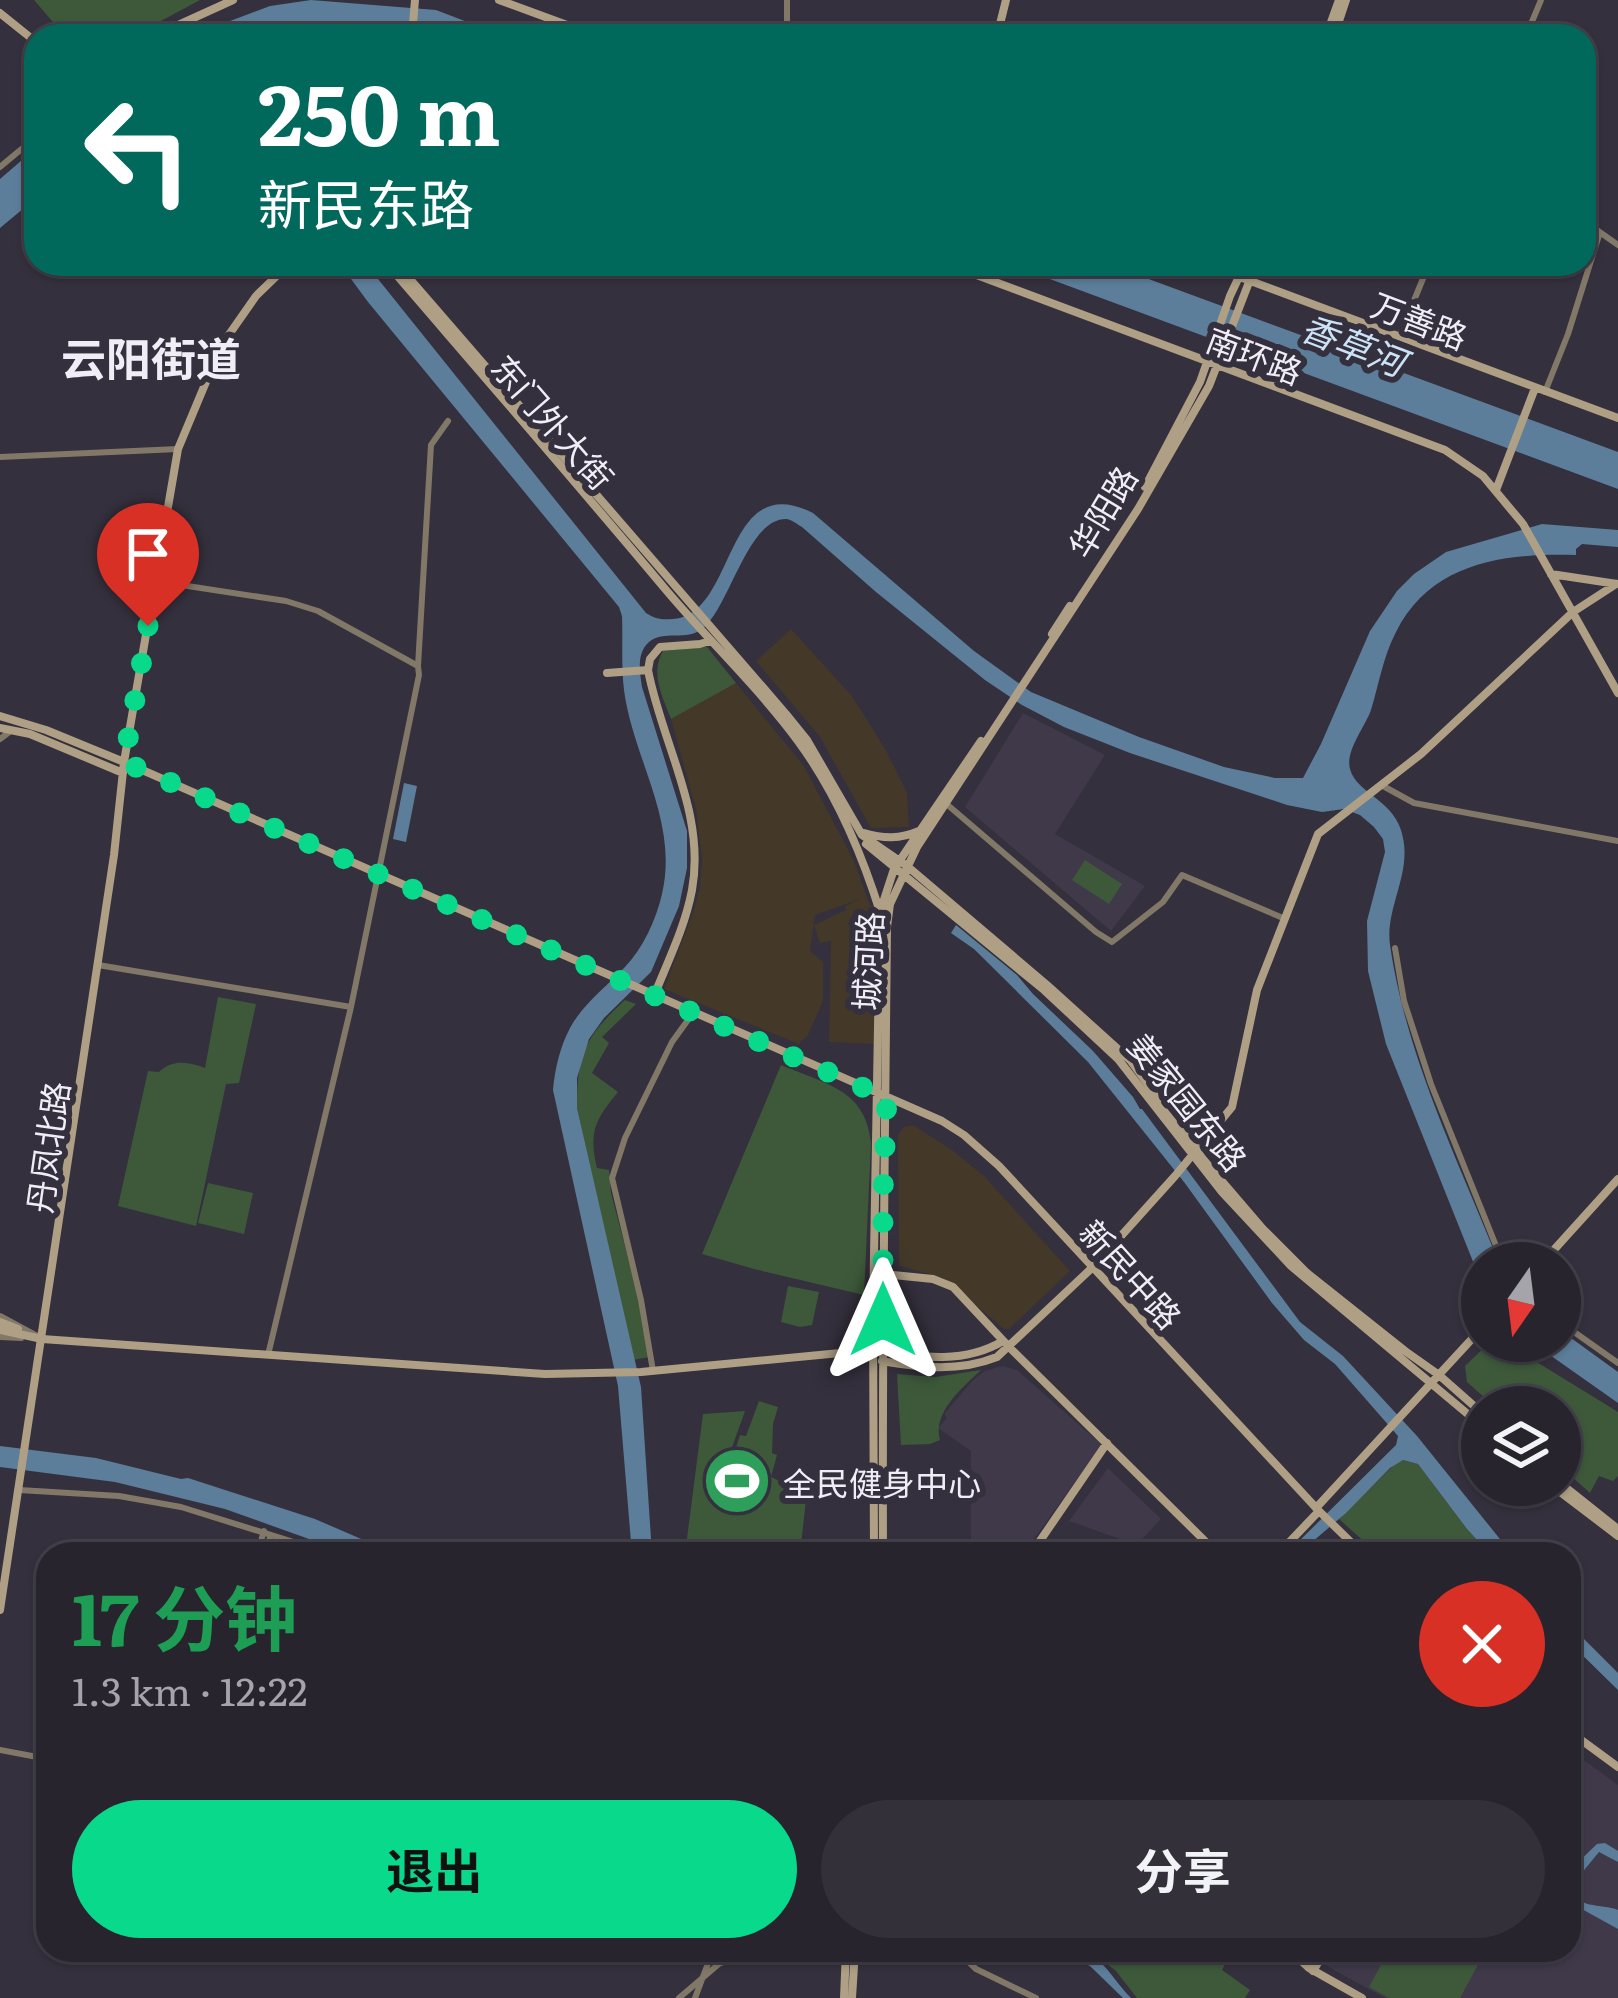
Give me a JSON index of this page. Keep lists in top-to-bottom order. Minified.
{"streets":{"main road":["万善路","南环路","东门外大街","华阳路","城河路","姜家园东路","丹凤北路","新民中路"]},"crossings":[["万善路","华阳路"],["南环路","华阳路"],["城河路","姜家园东路"],["城河路","新民中路"],["丹凤北路","新民中路"]],"districts":["云阳街道"],"water":["香草河"],"places":{"sports":["全民健身中心"]},"north":"bottom","page":{"turn":["250 m","新民东路"],"heading":["17 分钟","1.3 km · 12:22"],"buttons":["退出","分享"]}}
